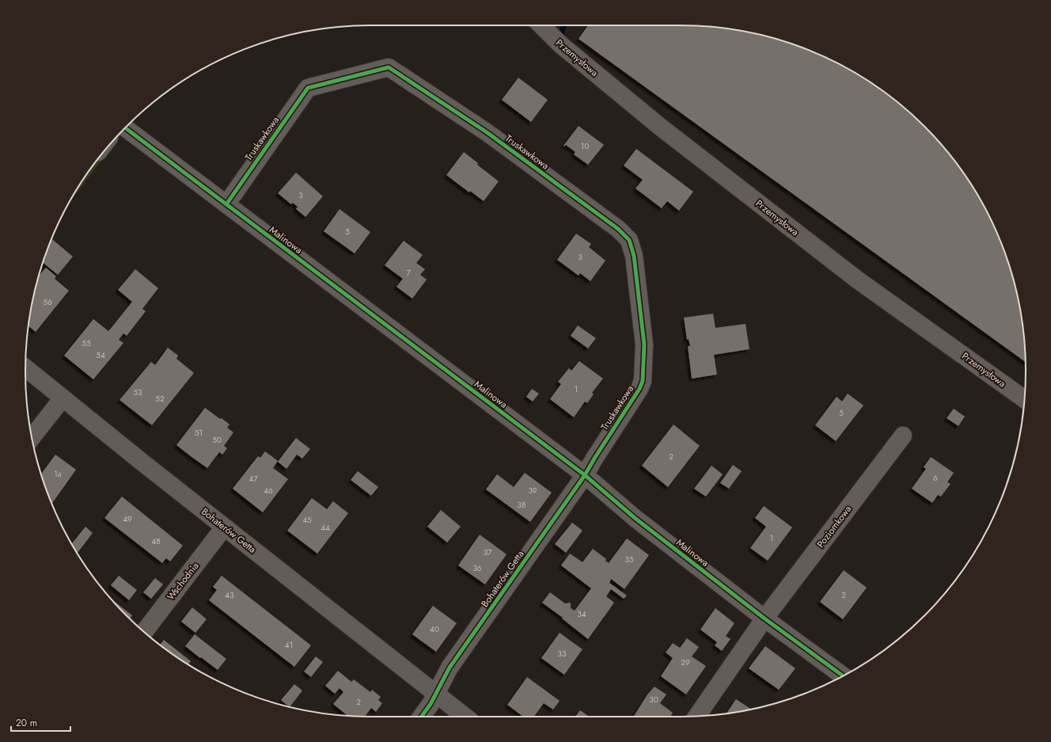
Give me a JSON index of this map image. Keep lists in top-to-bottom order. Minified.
{"streets":{"street":["Przemysłowa","Truskawkowa","Malinowa","Poziomkowa","Bohaterów Getta","Wschodnia"]},"crossings":[["Truskawkowa","Malinowa"],["Truskawkowa","Bohaterów Getta"],["Malinowa","Poziomkowa"],["Malinowa","Bohaterów Getta"],["Bohaterów Getta","Wschodnia"]],"house_numbers":["10","3","5","3","7","56","55","54","1","53","52","5","51","50","2","1a","6","47","46","39","38","49","45","44","1","48","37","35","36","43","2","34","40","41","33","29","30","2"],"scale_bar":"20 m"}
